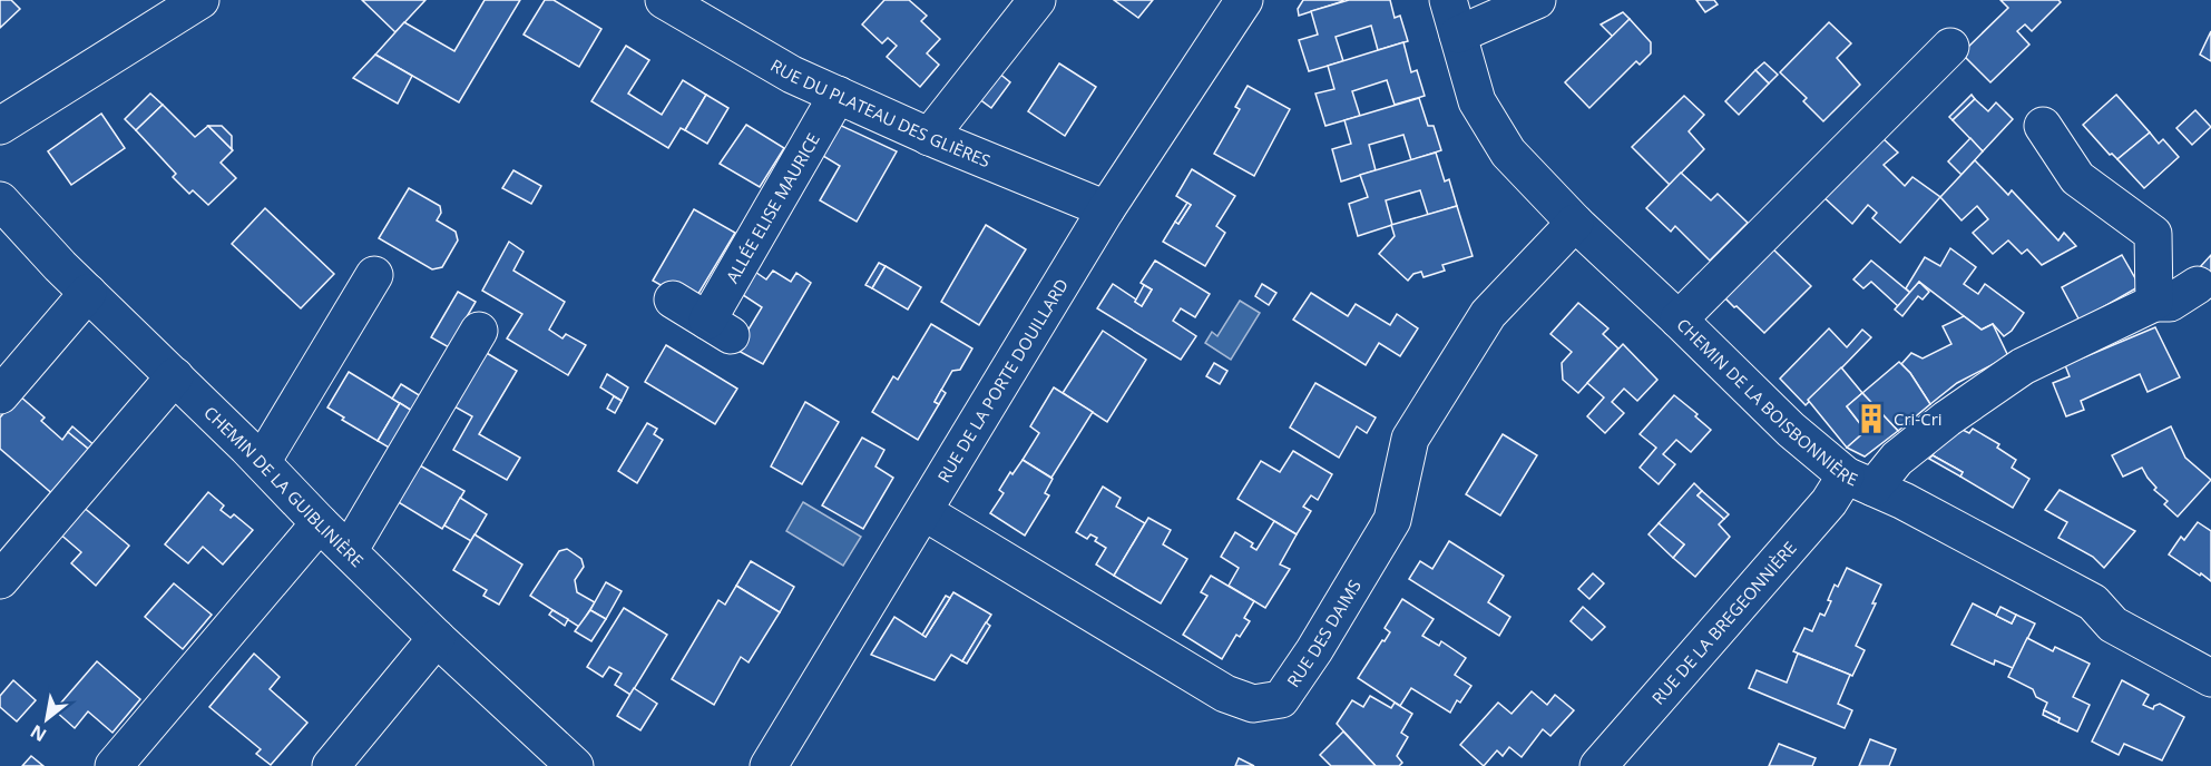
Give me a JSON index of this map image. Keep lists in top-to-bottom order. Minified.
{"streets":{"street":["RUE DU PLATEAU DES GLIÈRES","ALLÉE ELISE MAURICE","RUE DE LA PORTE DOUILLARD","CHEMIN DE LA BOISBONNIÈRE","CHEMIN DE LA GUIBLINIÈRE","RUE DE LA BREGEONNIÈRE","RUE DES DAIMS"]},"crossings":[["RUE DU PLATEAU DES GLIÈRES","ALLÉE ELISE MAURICE"],["RUE DU PLATEAU DES GLIÈRES","RUE DE LA PORTE DOUILLARD"],["RUE DE LA PORTE DOUILLARD","RUE DES DAIMS"],["CHEMIN DE LA BOISBONNIÈRE","RUE DE LA BREGEONNIÈRE"],["CHEMIN DE LA BOISBONNIÈRE","RUE DES DAIMS"]],"places":{"building":["Cri-Cri"]},"north":"bottom left"}
